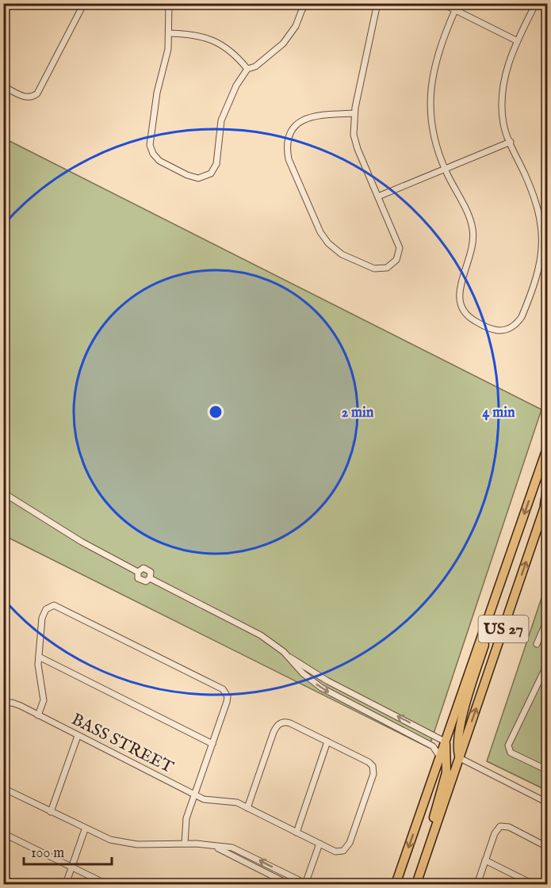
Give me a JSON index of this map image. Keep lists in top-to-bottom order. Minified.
{"streets":{"highway":["US 27"],"street":["BASS STREET"]},"scale_bar":"100 m","rings":["2 min","4 min"]}
